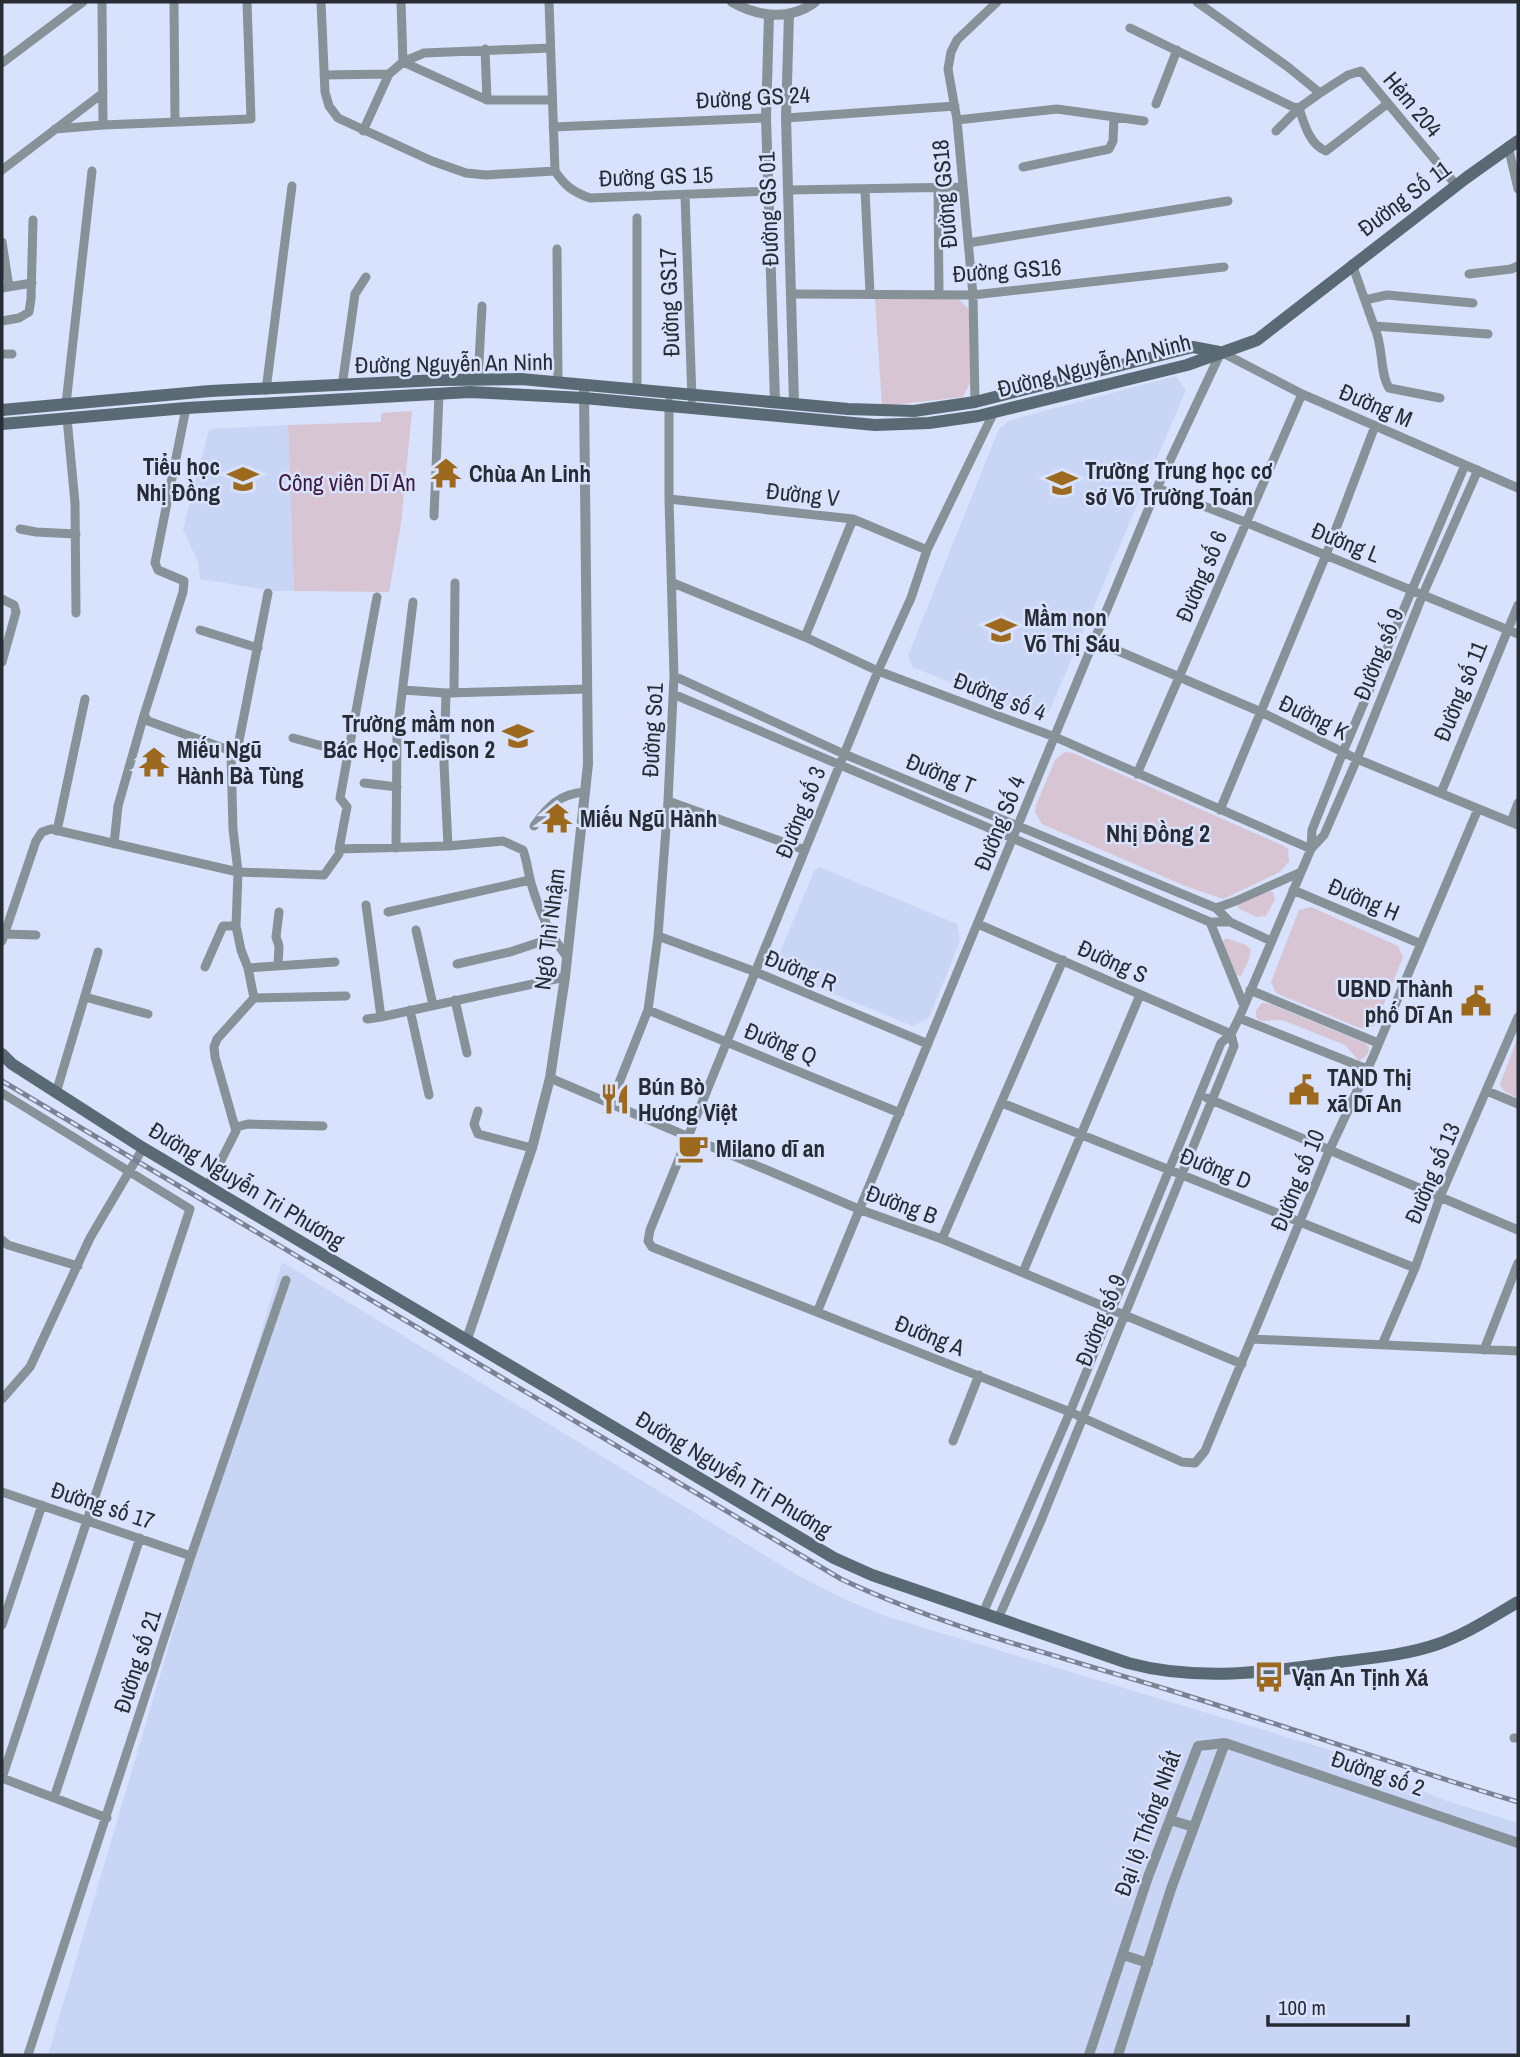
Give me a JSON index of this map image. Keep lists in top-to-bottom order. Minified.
{"streets":{"main road":["Đường Số 11","Đường Nguyễn An Ninh","Đường Nguyễn Tri Phương"],"street":["Đường GS 24","Hẻm 204","Đường GS 15","Đường GS18","Đường GS 01","Đường GS16","Đường GS17","Đường M","Đường V","Đường L","Đường số 6","Đường số 9","Đường số 11","Đường số 4","Đường K","Đường So1","Đường T","Đường số 3","Đường Số 4","Đường H","Ngô Thì Nhậm","Đường S","Đường R","Đường Q","Đường D","Đường số 13","Đường số 10","Đường B","Đường A","Đường số 17","Đường số 21","Đường số 2","Đại lộ Thống Nhất"]},"crossings":[["Đường GS 24","Đường GS18"],["Đường GS 24","Đường GS 01"],["Hẻm 204","Đường Số 11"],["Đường GS 15","Đường GS 01"],["Đường GS 15","Đường GS17"],["Đường GS18","Đường GS16"],["Đường GS18","Đường Nguyễn An Ninh"],["Đường Số 11","Đường Nguyễn An Ninh"],["Đường Số 11","Đường M"],["Đường Số 11","Đường Số 4"],["Đường GS 01","Đường GS16"],["Đường GS 01","Đường Nguyễn An Ninh"],["Đường GS17","Đường Nguyễn An Ninh"],["Đường Nguyễn An Ninh","Đường M"],["Đường Nguyễn An Ninh","Đường So1"],["Đường Nguyễn An Ninh","Đường số 3"],["Đường Nguyễn An Ninh","Đường Số 4"],["Đường Nguyễn An Ninh","Ngô Thì Nhậm"],["Đường M","Đường số 6"],["Đường M","Đường số 9"],["Đường M","Đường Số 4"],["Đường V","Đường So1"],["Đường V","Đường số 3"],["Đường L","Đường số 6"],["Đường L","Đường số 9"],["Đường L","Đường số 11"],["Đường L","Đường Số 4"],["Đường số 6","Đường số 4"],["Đường số 6","Đường K"],["Đường số 9","Đường số 4"],["Đường số 9","Đường K"],["Đường số 9","Đường T"],["Đường số 9","Đường H"],["Đường số 9","Đường S"],["Đường số 9","Đường D"],["Đường số 9","Đường Nguyễn Tri Phương"],["Đường số 9","Đường B"],["Đường số 9","Đường A"],["Đường số 11","Đường K"],["Đường số 4","Đường So1"],["Đường số 4","Đường số 3"],["Đường số 4","Đường Số 4"],["Đường K","Đường Số 4"],["Đường K","Đường số 10"],["Đường So1","Đường T"],["Đường So1","Đường R"],["Đường So1","Đường Q"],["Đường So1","Đường B"],["Đường T","Đường số 3"],["Đường T","Đường Số 4"],["Đường số 3","Đường R"],["Đường số 3","Đường Q"],["Đường số 3","Đường B"],["Đường số 3","Đường A"],["Đường Số 4","Đường S"],["Đường Số 4","Đường R"],["Đường Số 4","Đường Q"],["Đường Số 4","Đường B"],["Đường Số 4","Đường A"],["Đường H","Đường số 10"],["Ngô Thì Nhậm","Đường Nguyễn Tri Phương"],["Ngô Thì Nhậm","Đường B"],["Đường D","Đường số 13"],["Đường D","Đường số 10"],["Đường số 10","Đường B"],["Đường số 10","Đường A"],["Đường số 17","Đường số 21"],["Đường số 2","Đại lộ Thống Nhất"]],"districts":["Nhị Đồng 2"],"parks":["Công viên Dĩ An"],"places":{"temple":["Chùa An Linh","Miếu Ngũ Hành Bà Tùng","Miếu Ngũ Hành"],"school or university":["Tiểu học Nhị Đồng","Trường Trung học cơ sở Võ Trường Toản","Mầm non Võ Thị Sáu","Trường mầm non Bác Học T.edison 2"],"public building":["UBND Thành phố Dĩ An","TAND Thị xã Dĩ An"],"restaurant":["Bún Bò Hương Việt"],"cafe":["Milano dĩ an"],"bus stop":["Vạn An Tịnh Xá"]},"scale_bar":"100 m"}
